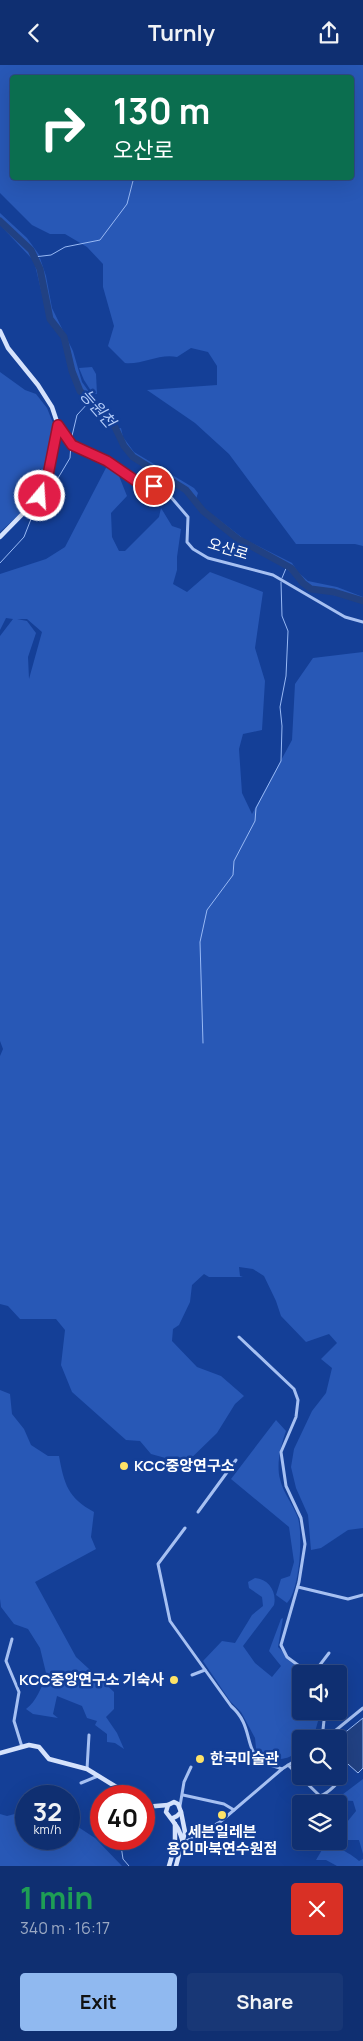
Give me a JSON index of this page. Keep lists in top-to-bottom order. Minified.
{"streets":{"street":["오산로"]},"water":["능원천"],"places":["KCC중앙연구소","KCC중앙연구소 기숙사","한국미술관","세븐일레븐 용인마북연수원점"],"page":{"header":"Turnly","turn":["130 m","오산로"],"speed":"32 km/h","limit":"40","heading":["1 min","340 m · 16:17"],"buttons":["Exit","Share"]}}
